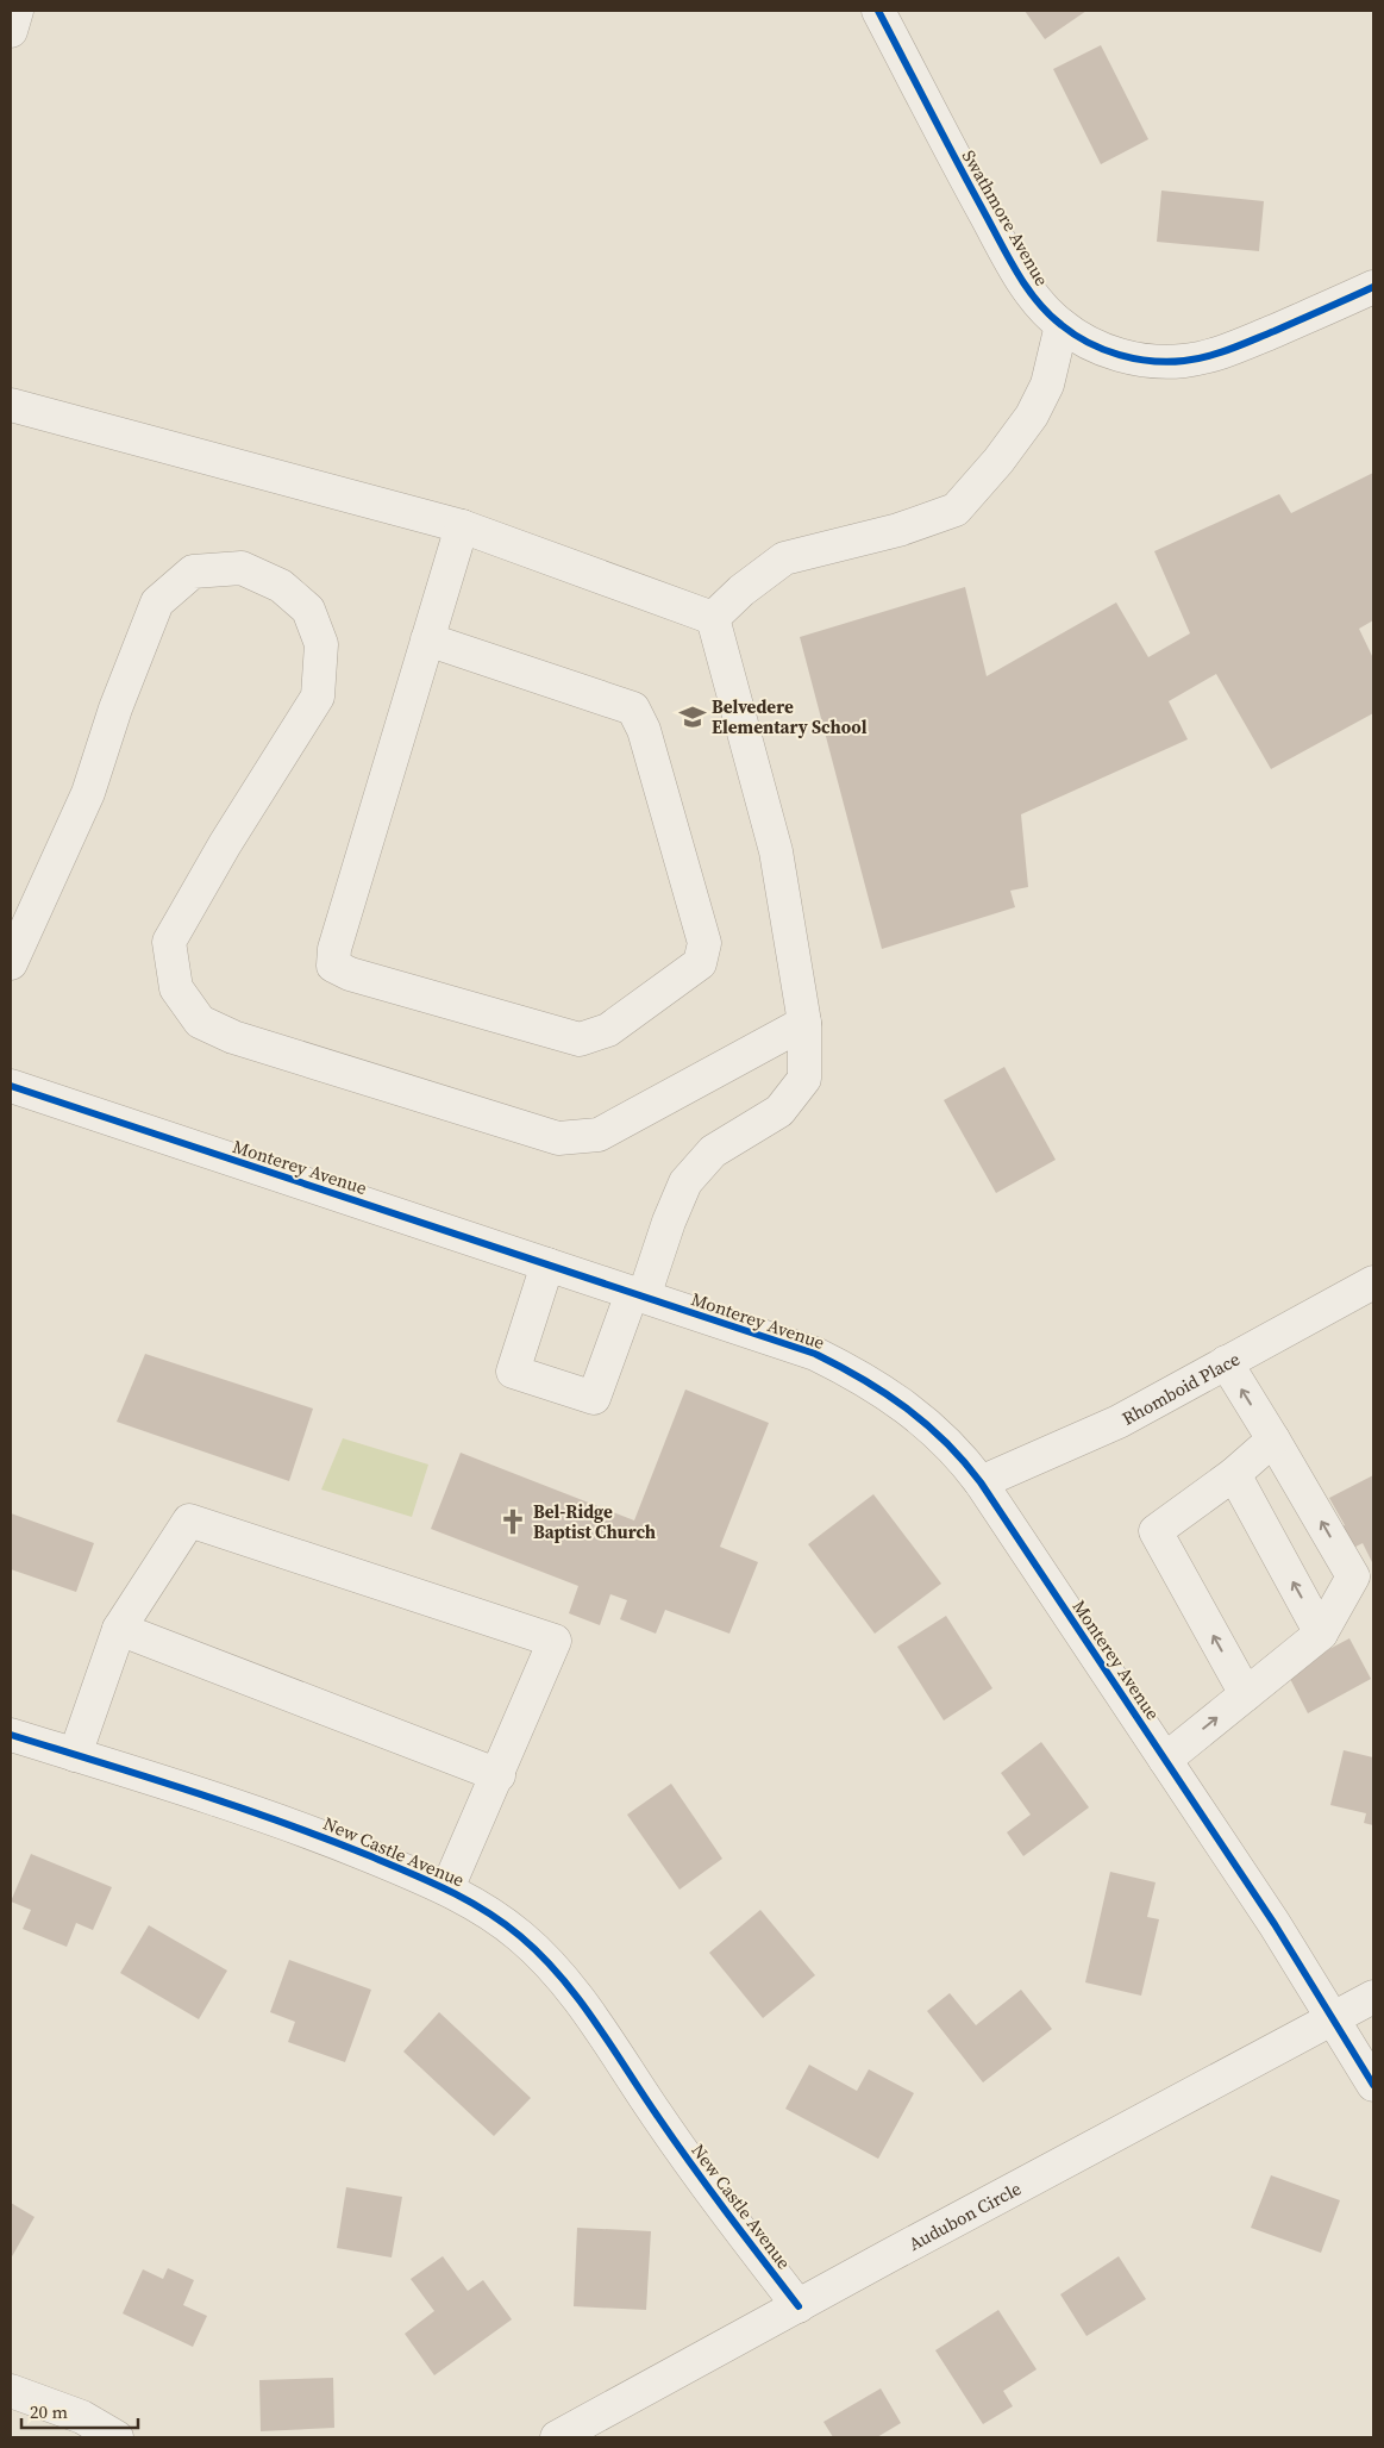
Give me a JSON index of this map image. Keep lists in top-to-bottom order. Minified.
{"streets":{"street":["Swathmore Avenue","Monterey Avenue","Rhomboid Place","New Castle Avenue","Audubon Circle"]},"crossings":[["Monterey Avenue","Rhomboid Place"],["Monterey Avenue","Audubon Circle"],["New Castle Avenue","Audubon Circle"]],"places":{"school or university":["Belvedere Elementary School"],"church":["Bel-Ridge Baptist Church"]},"scale_bar":"20 m"}
